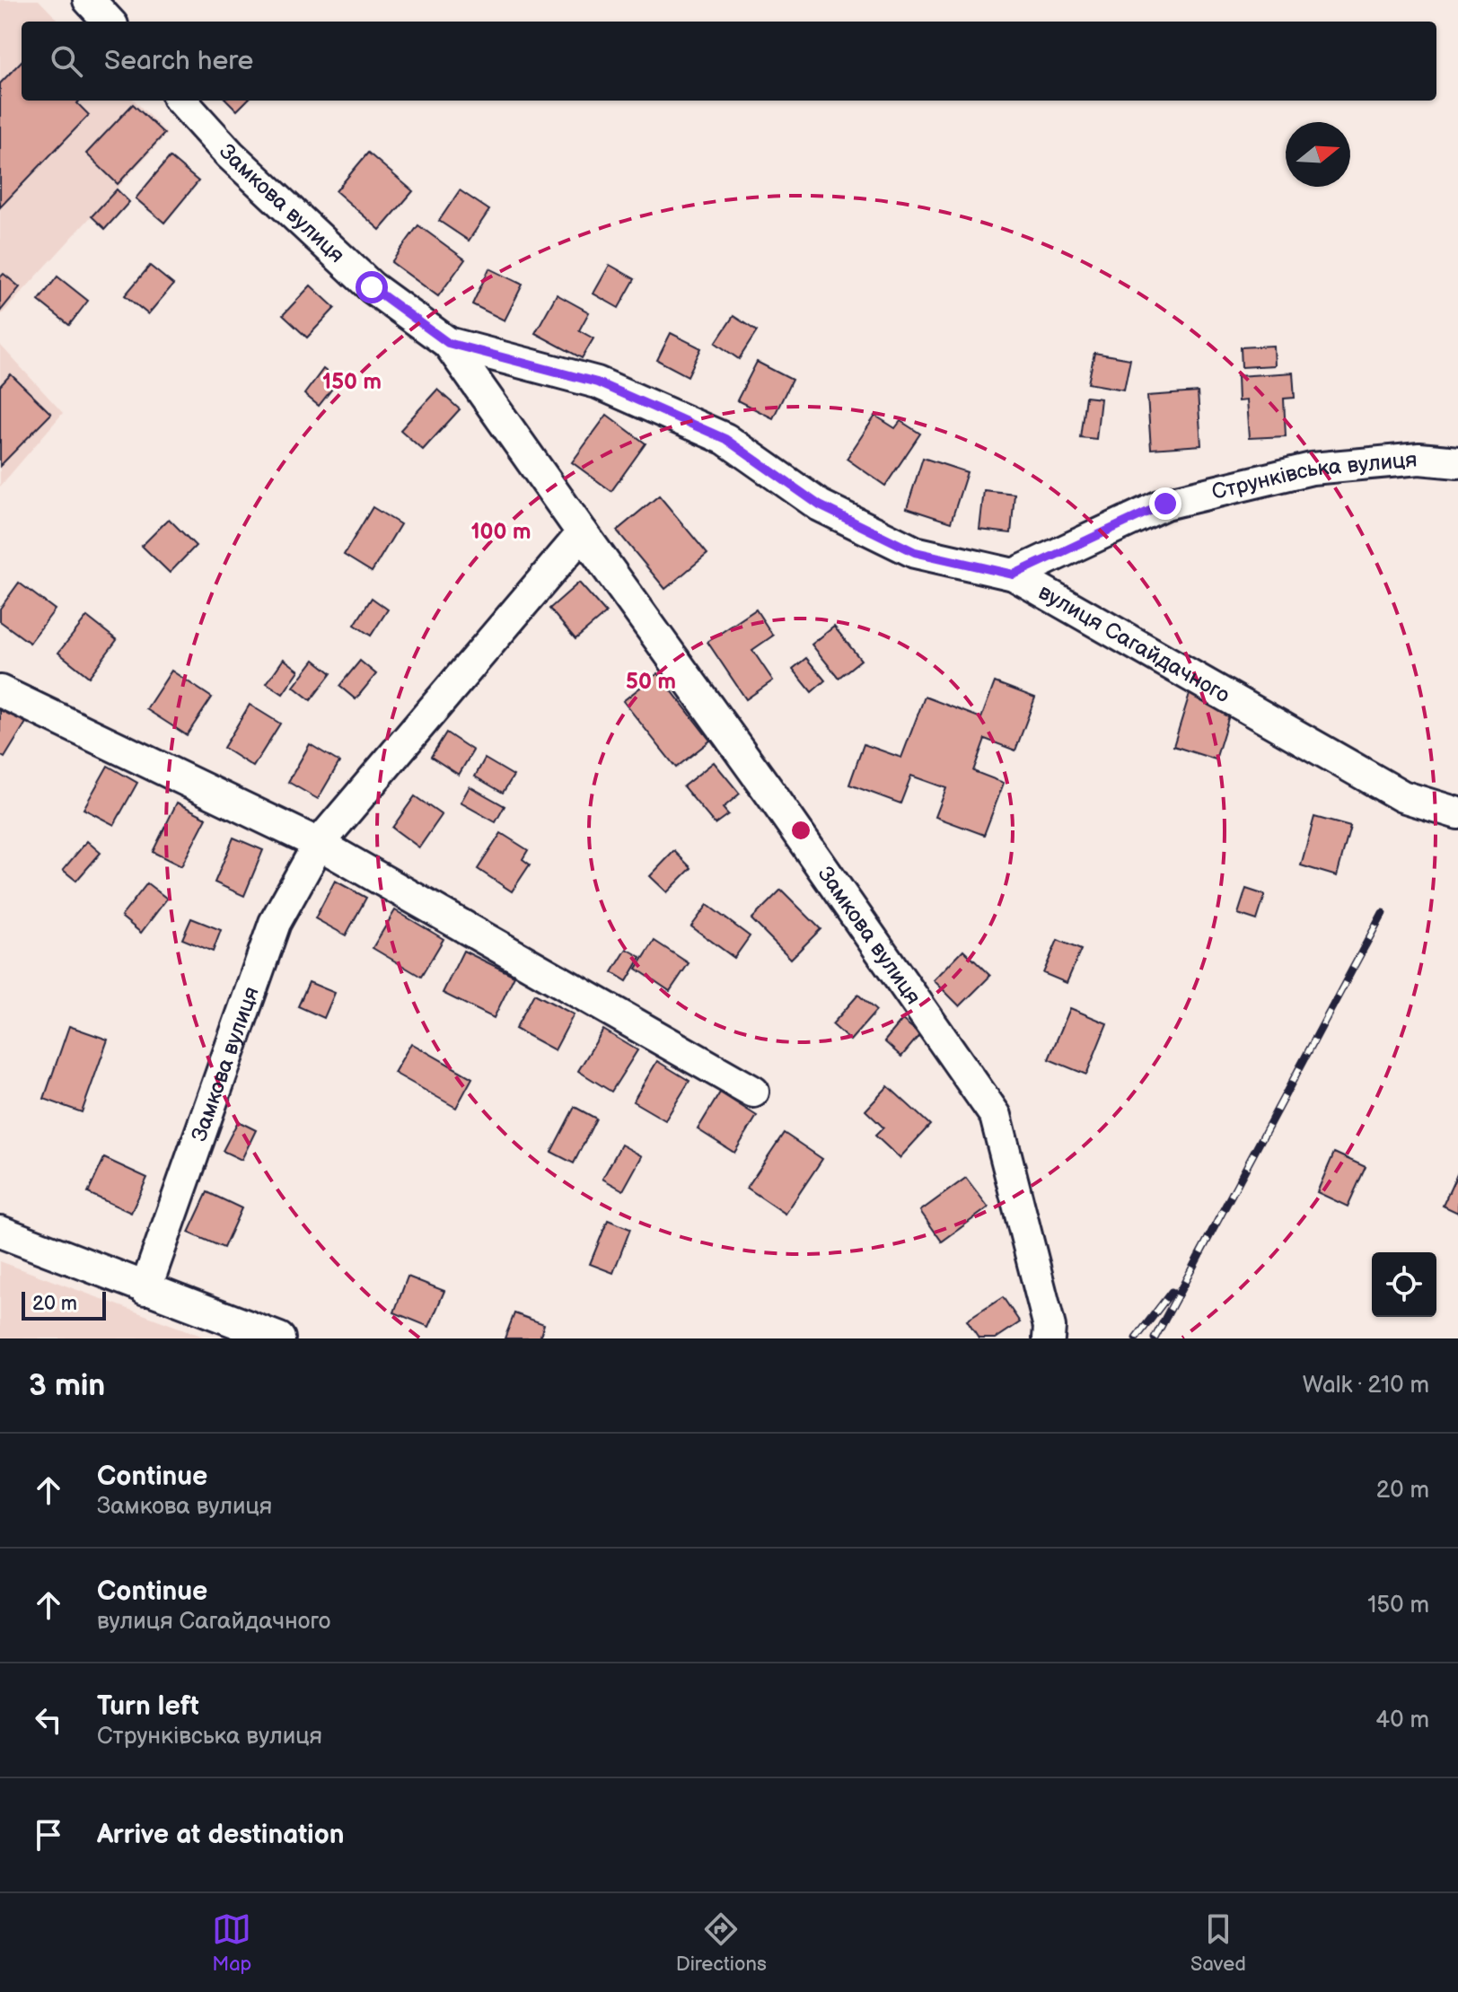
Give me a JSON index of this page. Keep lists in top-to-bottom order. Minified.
{"streets":{"street":["Замкова вулиця","Струнківська вулиця","вулиця Сагайдачного"]},"crossings":[["Замкова вулиця","вулиця Сагайдачного"],["Струнківська вулиця","вулиця Сагайдачного"]],"scale_bar":"20 m","north":"right","page":{"search":"Search here","scale":"20 m","heading":["3 min","Walk · 210 m"],"list":[["Continue","Замкова вулиця","20 m"],["Continue","вулиця Сагайдачного","150 m"],["Turn left","Струнківська вулиця","40 m"],"Arrive at destination"],"nav":["Map","Directions","Saved"]},"rings":["150 m","100 m","50 m"]}
